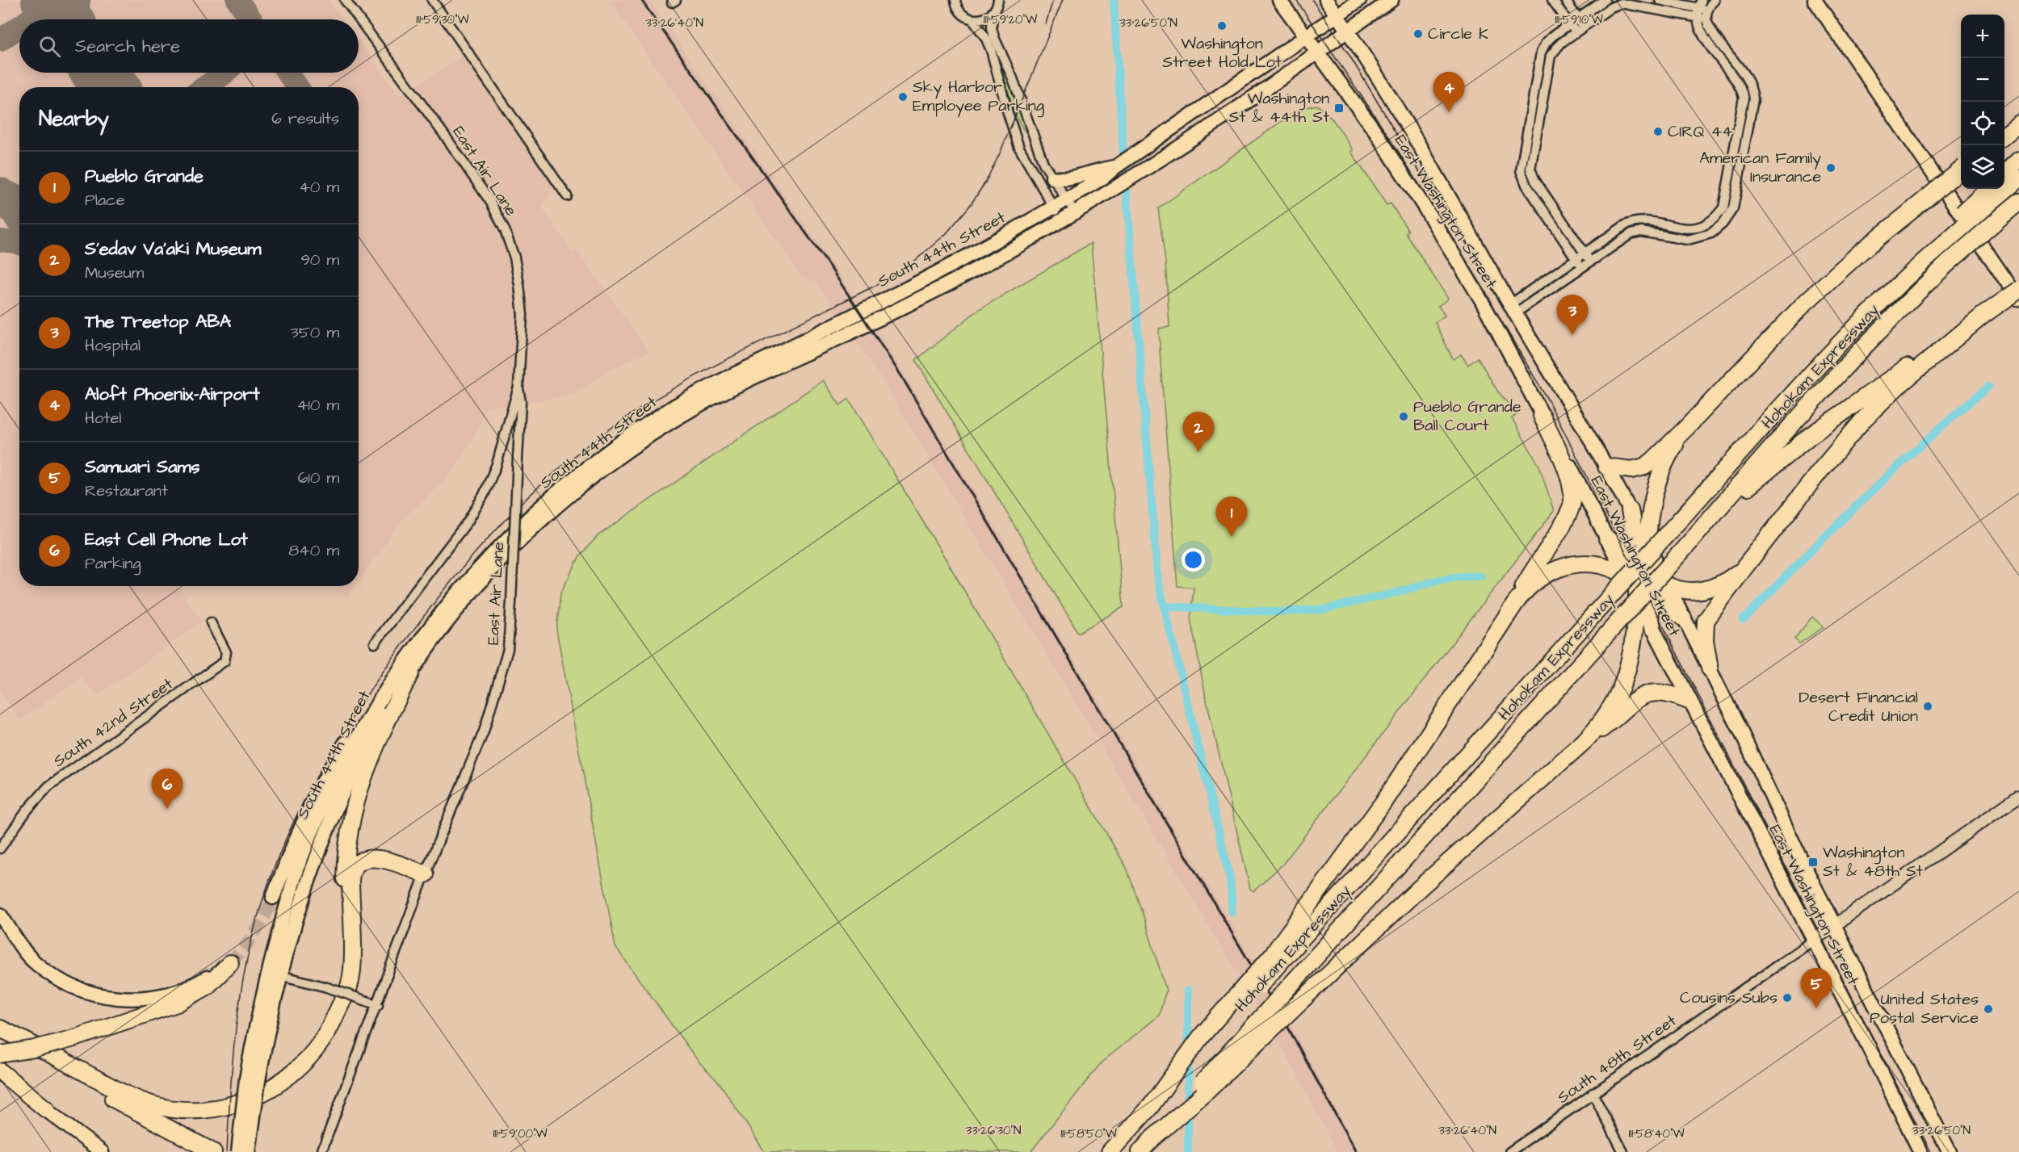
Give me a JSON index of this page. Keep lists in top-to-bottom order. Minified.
{"streets":{"highway":["Hohokam Expressway"],"main road":["East Washington Street","South 44th Street"],"street":["East Air Lane","South 42nd Street","South 48th Street"]},"crossings":[["East Washington Street","South 44th Street"],["East Washington Street","South 48th Street"]],"places":{"other":["Washington Street Hold Lot","Circle K","Sky Harbor Employee Parking","CIRQ 44","American Family Insurance","Pueblo Grande Ball Court","Desert Financial Credit Union","Cousins Subs","United States Postal Service"],"transit":["Washington St & 44th St","Washington St & 48th St"]},"page":{"map_buttons":["+","−"],"search":"Search here","pins":["4","3","2","1","6","5"],"heading":["Nearby","6 results"],"list":[{"mark":"1","name":"Pueblo Grande","note":"Place","value":"40 m"},{"mark":"2","name":"S'edav Va'aki Museum","note":"Museum","value":"90 m"},{"mark":"3","name":"The Treetop ABA","note":"Hospital","value":"350 m"},{"mark":"4","name":"Aloft Phoenix-Airport","note":"Hotel","value":"410 m"},{"mark":"5","name":"Samuari Sams","note":"Restaurant","value":"610 m"},{"mark":"6","name":"East Cell Phone Lot","note":"Parking","value":"840 m"}]},"coordinates":["111°59'20\"W","111°59'30\"W","111°59'10\"W","33°26'40\"N","33°26'50\"N","33°26'30\"N","111°59'00\"W","111°58'50\"W","111°58'40\"W"]}
